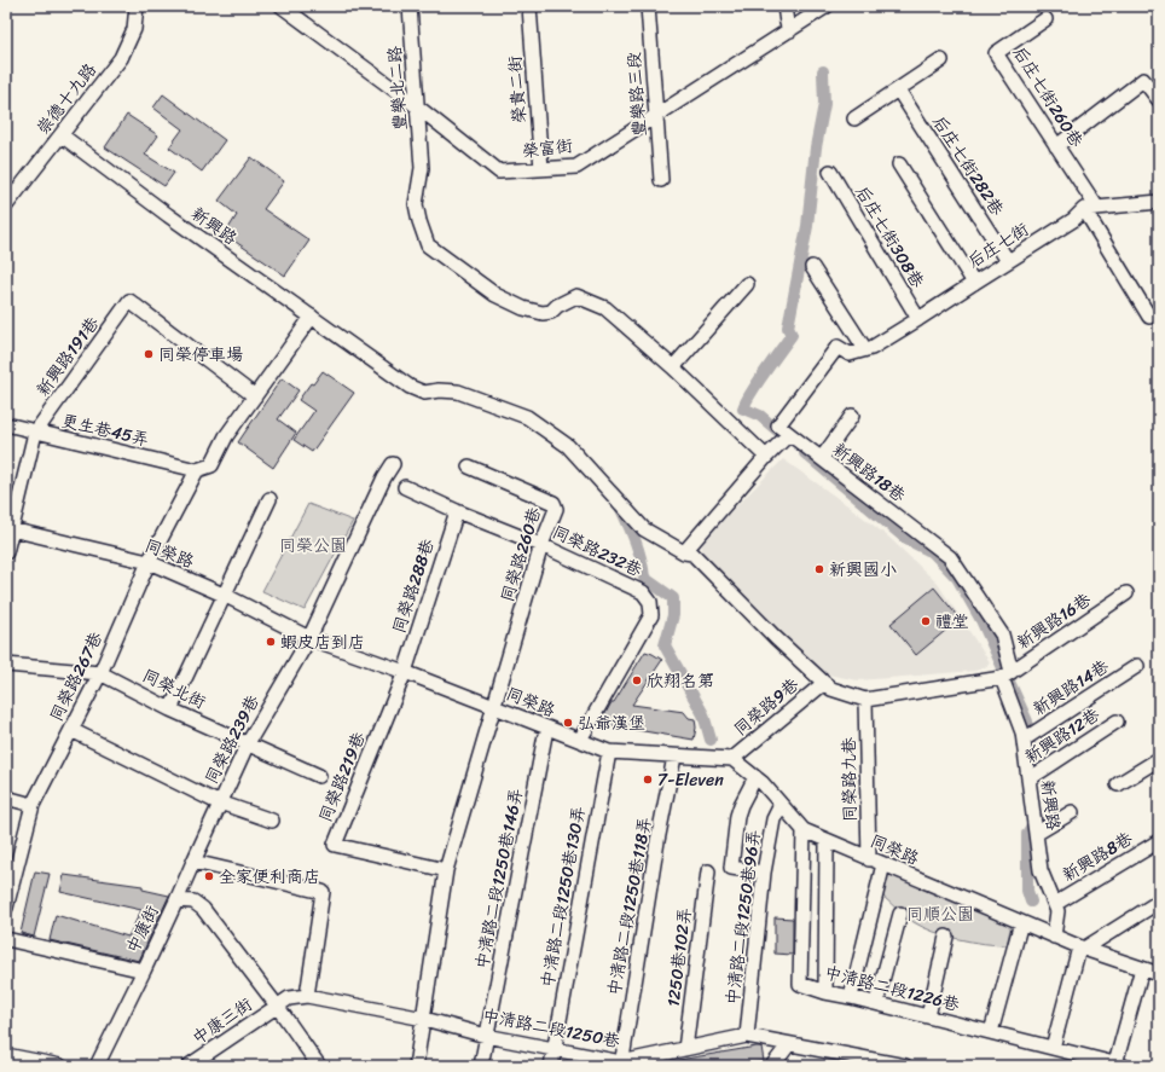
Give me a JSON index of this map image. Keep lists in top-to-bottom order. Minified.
{"streets":{"street":["豐樂北二路","榮貴二街","豐樂路三段","后庄七街260巷","崇德十九路","榮富街","后庄七街282巷","新興路","后庄七街308巷","后庄七街","新興路191巷","更生巷45弄","新興路18巷","同榮路232巷","同榮路","同榮路260巷","同榮路288巷","新興路16巷","同榮路267巷","新興路14巷","同榮北街","同榮路9巷","新興路12巷","同榮路239巷","同榮路219巷","同榮路九巷","新興路8巷","中清路二段1250巷146弄","中清路二段1250巷130弄","中清路二段1250巷118弄","中清路二段1250巷96弄","中康街","1250巷102弄","中清路二段1226巷","中康三街","中清路二段1250巷"]},"crossings":[["豐樂北二路","榮富街"],["榮貴二街","榮富街"],["豐樂路三段","榮富街"],["后庄七街260巷","后庄七街"],["崇德十九路","新興路"],["后庄七街282巷","后庄七街"],["新興路","新興路18巷"],["新興路","同榮路"],["新興路","新興路16巷"],["新興路","新興路14巷"],["新興路","同榮路9巷"],["新興路","新興路12巷"],["新興路","同榮路九巷"],["新興路","新興路8巷"],["后庄七街308巷","后庄七街"],["新興路191巷","更生巷45弄"],["更生巷45弄","同榮路267巷"],["新興路18巷","新興路16巷"],["同榮路232巷","同榮路"],["同榮路232巷","同榮路260巷"],["同榮路232巷","同榮路288巷"],["同榮路","同榮路260巷"],["同榮路","同榮路288巷"],["同榮路","同榮路267巷"],["同榮路","同榮路9巷"],["同榮路","同榮路239巷"],["同榮路","同榮路219巷"],["同榮路","同榮路九巷"],["同榮路","中清路二段1250巷146弄"],["同榮路","中清路二段1250巷130弄"],["同榮路","中清路二段1250巷118弄"],["同榮路","中清路二段1250巷96弄"],["同榮路","中清路二段1226巷"],["同榮路260巷","同榮路219巷"],["同榮路260巷","中清路二段1250巷"],["同榮路288巷","同榮路219巷"],["同榮路267巷","同榮北街"],["同榮北街","同榮路239巷"],["同榮路239巷","中康街"],["中清路二段1250巷146弄","中清路二段1250巷"],["中清路二段1250巷130弄","中清路二段1250巷"],["中清路二段1250巷118弄","中清路二段1250巷"],["中清路二段1250巷96弄","中清路二段1250巷"],["中康街","中康三街"],["中康街","中清路二段1250巷"],["1250巷102弄","中清路二段1250巷"],["中康三街","中清路二段1250巷"]],"parks":["同榮公園","同順公園"],"places":["同榮停車場","新興國小","禮堂","蝦皮店到店","欣翔名第","弘爺漢堡","7-Eleven","全家便利商店"]}
